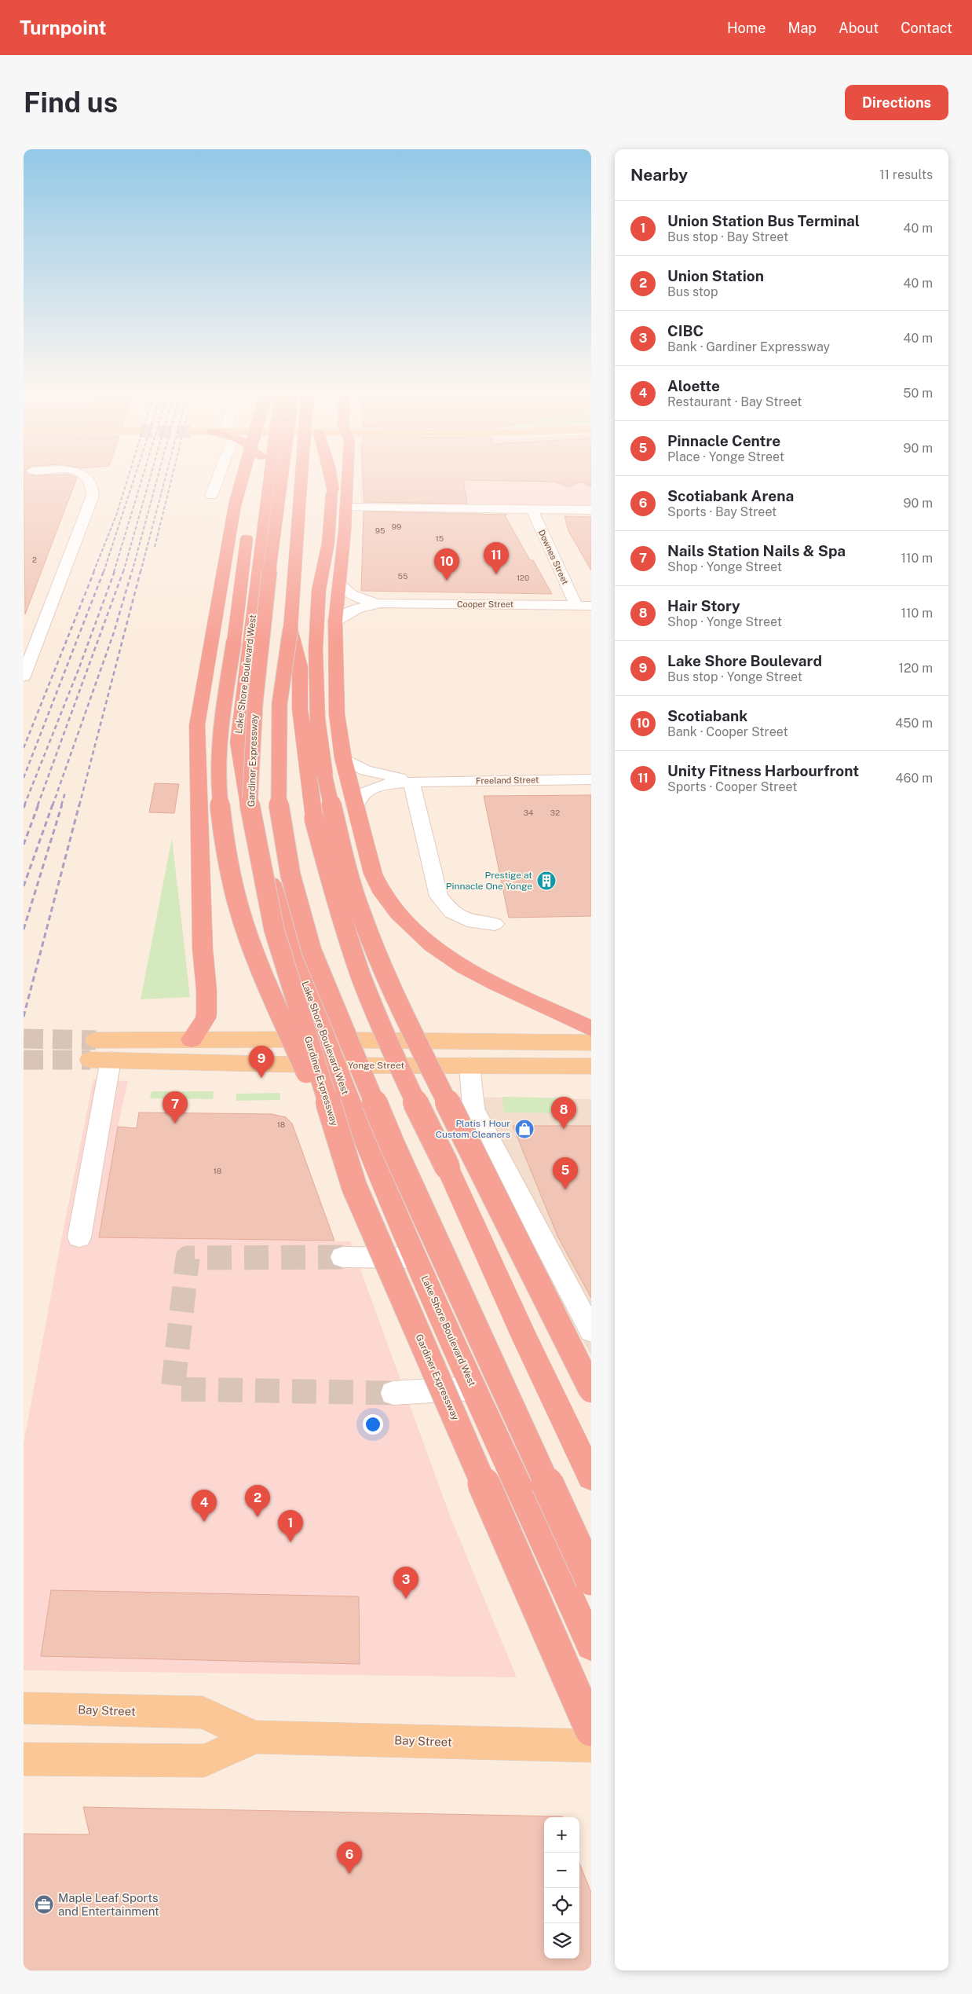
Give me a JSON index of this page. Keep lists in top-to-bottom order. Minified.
{"streets":{"highway":["Lake Shore Boulevard West","Gardiner Expressway"],"main road":["Yonge Street","Bay Street"],"street":["Downes Street","Cooper Street","Freeland Street"]},"crossings":[["Downes Street","Cooper Street"],["Lake Shore Boulevard West","Yonge Street"]],"places":{"building":["Prestige at Pinnacle One Yonge"],"shop":["Platis 1 Hour Custom Cleaners"],"office":["Maple Leaf Sports and Entertainment"]},"house_numbers":["99","95","15","2","55","120","34","32","18","18"],"page":{"header":"Turnpoint","nav":["Home","Map","About","Contact"],"buttons":"Directions","title":"Find us","heading":["Nearby","11 results"],"list":[{"mark":"1","name":"Union Station Bus Terminal","note":"Bus stop · Bay Street","value":"40 m"},{"mark":"2","name":"Union Station","note":"Bus stop","value":"40 m"},{"mark":"3","name":"CIBC","note":"Bank · Gardiner Expressway","value":"40 m"},{"mark":"4","name":"Aloette","note":"Restaurant · Bay Street","value":"50 m"},{"mark":"5","name":"Pinnacle Centre","note":"Place · Yonge Street","value":"90 m"},{"mark":"6","name":"Scotiabank Arena","note":"Sports · Bay Street","value":"90 m"},{"mark":"7","name":"Nails Station Nails & Spa","note":"Shop · Yonge Street","value":"110 m"},{"mark":"8","name":"Hair Story","note":"Shop · Yonge Street","value":"110 m"},{"mark":"9","name":"Lake Shore Boulevard","note":"Bus stop · Yonge Street","value":"120 m"},{"mark":"10","name":"Scotiabank","note":"Bank · Cooper Street","value":"450 m"},{"mark":"11","name":"Unity Fitness Harbourfront","note":"Sports · Cooper Street","value":"460 m"}],"pins":["11","10","9","7","8","5","2","4","1","3","6"],"map_buttons":["+","−"]}}
